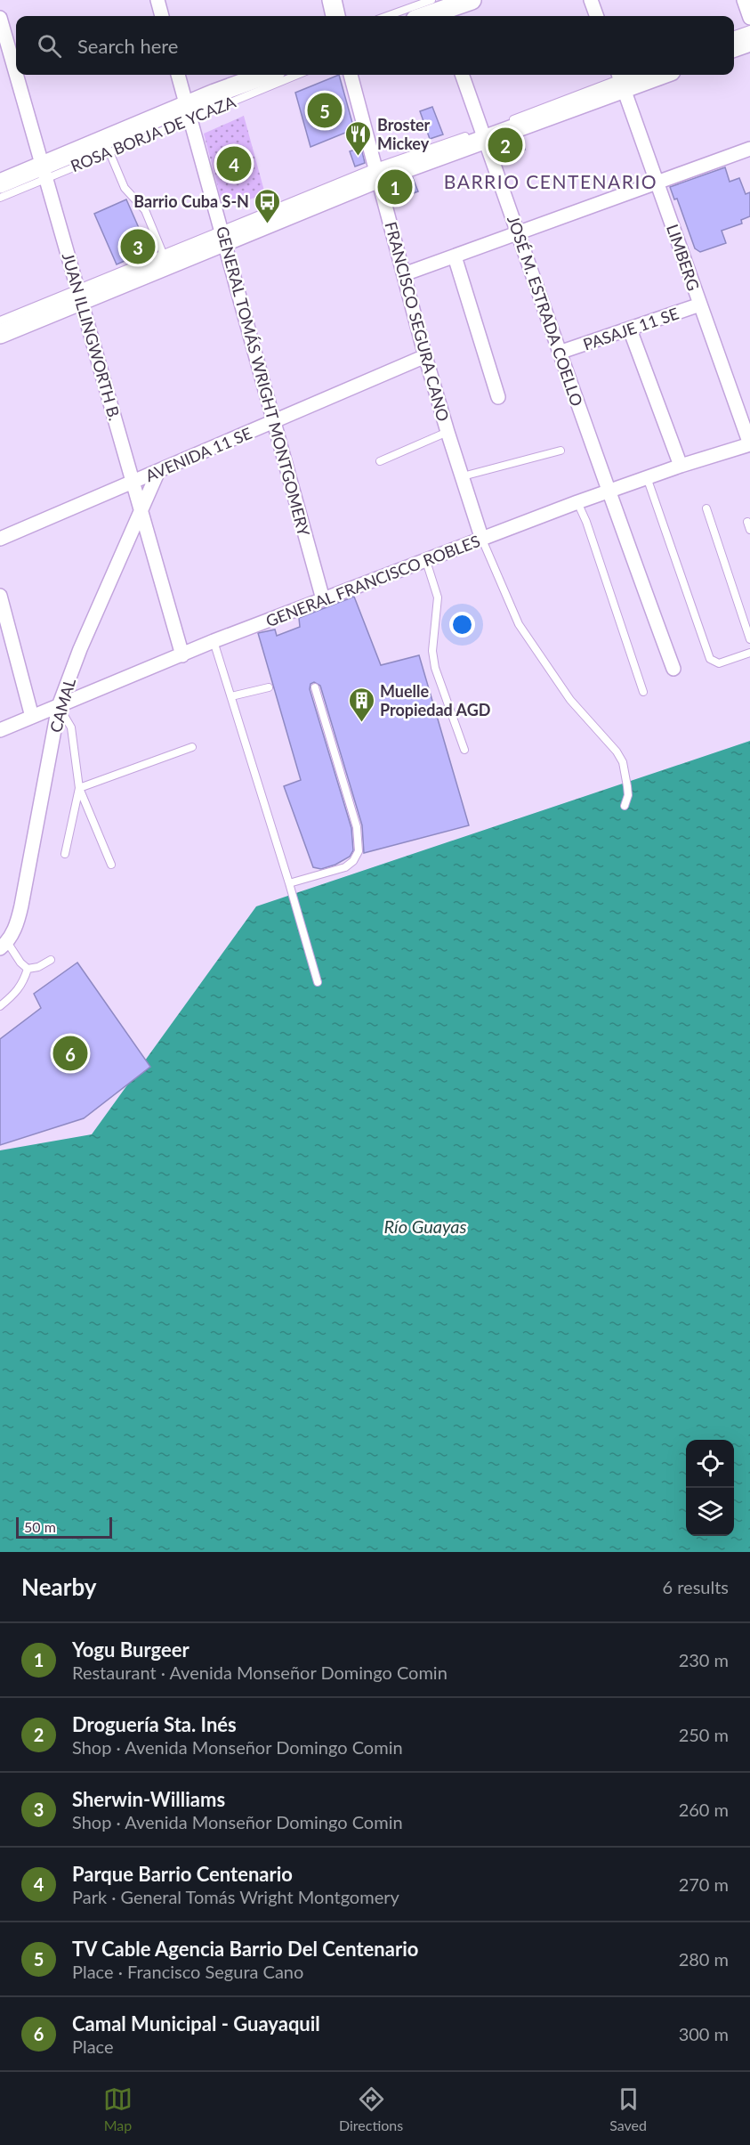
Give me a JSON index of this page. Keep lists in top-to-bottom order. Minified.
{"streets":{"main road":["ROSA BORJA DE YCAZA"],"street":["LIMBERG","JOSÉ M. ESTRADA COELLO","FRANCISCO SEGURA CANO","PASAJE 11 SE","JUAN ILLINGWORTH B.","GENERAL TOMÁS WRIGHT MONTGOMERY","AVENIDA 11 SE","GENERAL FRANCISCO ROBLES","CAMAL"]},"crossings":[["ROSA BORJA DE YCAZA","JUAN ILLINGWORTH B."],["ROSA BORJA DE YCAZA","GENERAL TOMÁS WRIGHT MONTGOMERY"],["LIMBERG","PASAJE 11 SE"],["LIMBERG","GENERAL FRANCISCO ROBLES"],["JOSÉ M. ESTRADA COELLO","PASAJE 11 SE"],["JOSÉ M. ESTRADA COELLO","GENERAL FRANCISCO ROBLES"],["FRANCISCO SEGURA CANO","AVENIDA 11 SE"],["FRANCISCO SEGURA CANO","GENERAL FRANCISCO ROBLES"],["JUAN ILLINGWORTH B.","AVENIDA 11 SE"],["JUAN ILLINGWORTH B.","GENERAL FRANCISCO ROBLES"],["JUAN ILLINGWORTH B.","CAMAL"],["GENERAL TOMÁS WRIGHT MONTGOMERY","AVENIDA 11 SE"],["GENERAL TOMÁS WRIGHT MONTGOMERY","GENERAL FRANCISCO ROBLES"],["AVENIDA 11 SE","CAMAL"],["GENERAL FRANCISCO ROBLES","CAMAL"]],"districts":["BARRIO CENTENARIO"],"water":["Río Guayas"],"places":{"restaurant":["Broster Mickey"],"bus stop":["Barrio Cuba S-N"],"building":["Muelle Propiedad AGD"]},"scale_bar":"50 m","page":{"search":"Search here","pins":["5","2","4","1","3","6"],"scale":"50 m","heading":["Nearby","6 results"],"list":[{"mark":"1","name":"Yogu Burgeer","note":"Restaurant · Avenida Monseñor Domingo Comin","value":"230 m"},{"mark":"2","name":"Droguería Sta. Inés","note":"Shop · Avenida Monseñor Domingo Comin","value":"250 m"},{"mark":"3","name":"Sherwin-Williams","note":"Shop · Avenida Monseñor Domingo Comin","value":"260 m"},{"mark":"4","name":"Parque Barrio Centenario","note":"Park · General Tomás Wright Montgomery","value":"270 m"},{"mark":"5","name":"TV Cable Agencia Barrio Del Centenario","note":"Place · Francisco Segura Cano","value":"280 m"},{"mark":"6","name":"Camal Municipal - Guayaquil","note":"Place","value":"300 m"}],"nav":["Map","Directions","Saved"]}}
